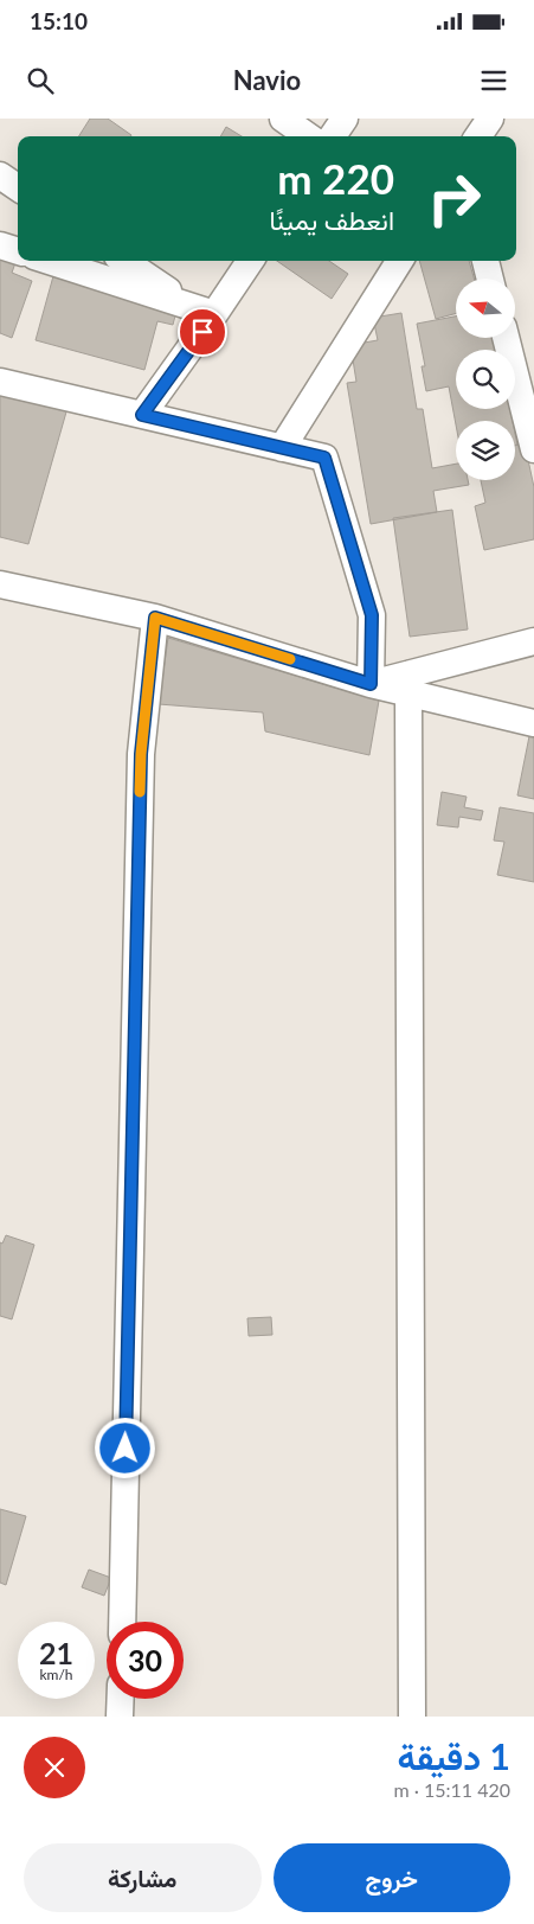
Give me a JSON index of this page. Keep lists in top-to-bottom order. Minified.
{"north":"left","page":{"status":"15:10","header":"Navio","turn":["220 m","انعطف يمينًا"],"speed":"21 km/h","limit":"30","heading":["1 دقيقة","420 m · 15:11"],"buttons":["خروج","مشاركة"]}}
